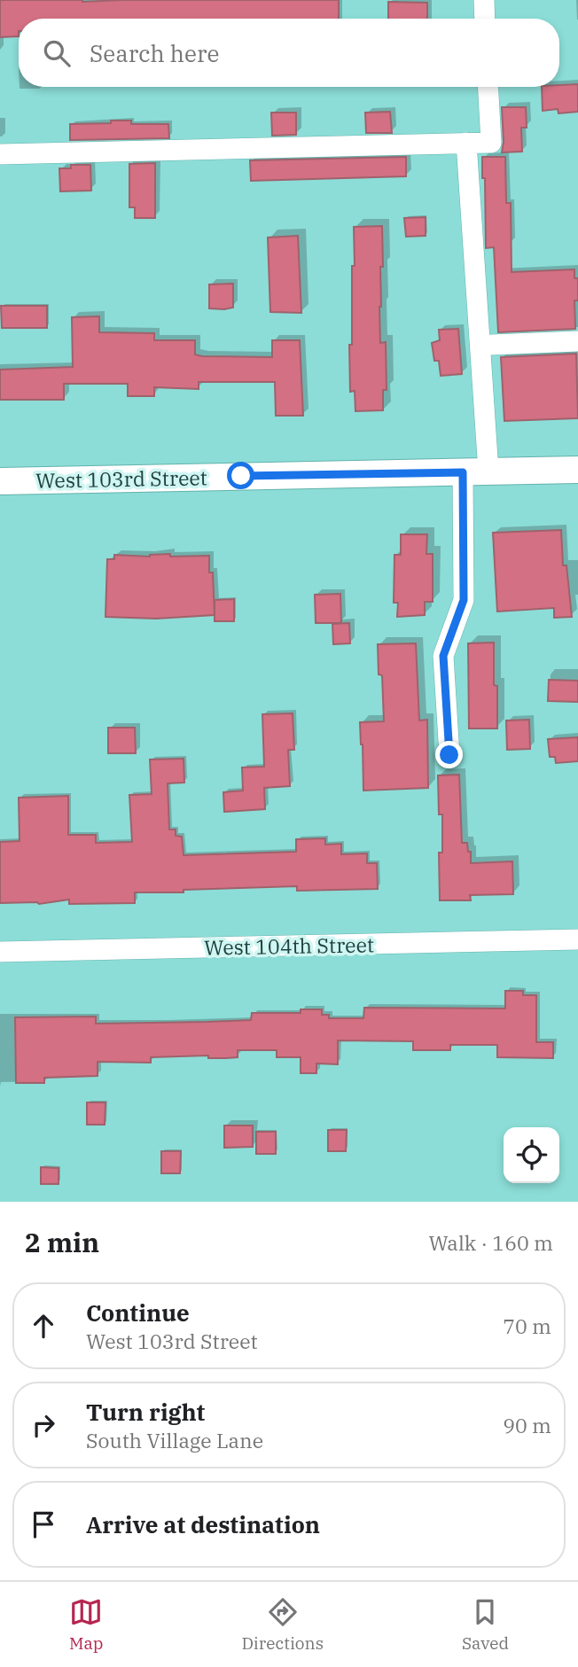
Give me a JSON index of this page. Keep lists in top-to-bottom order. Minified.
{"streets":{"main road":["West 103rd Street"],"street":["West 104th Street"]},"page":{"search":"Search here","heading":["2 min","Walk · 160 m"],"list":[["Continue","West 103rd Street","70 m"],["Turn right","South Village Lane","90 m"],"Arrive at destination"],"nav":["Map","Directions","Saved"]}}
